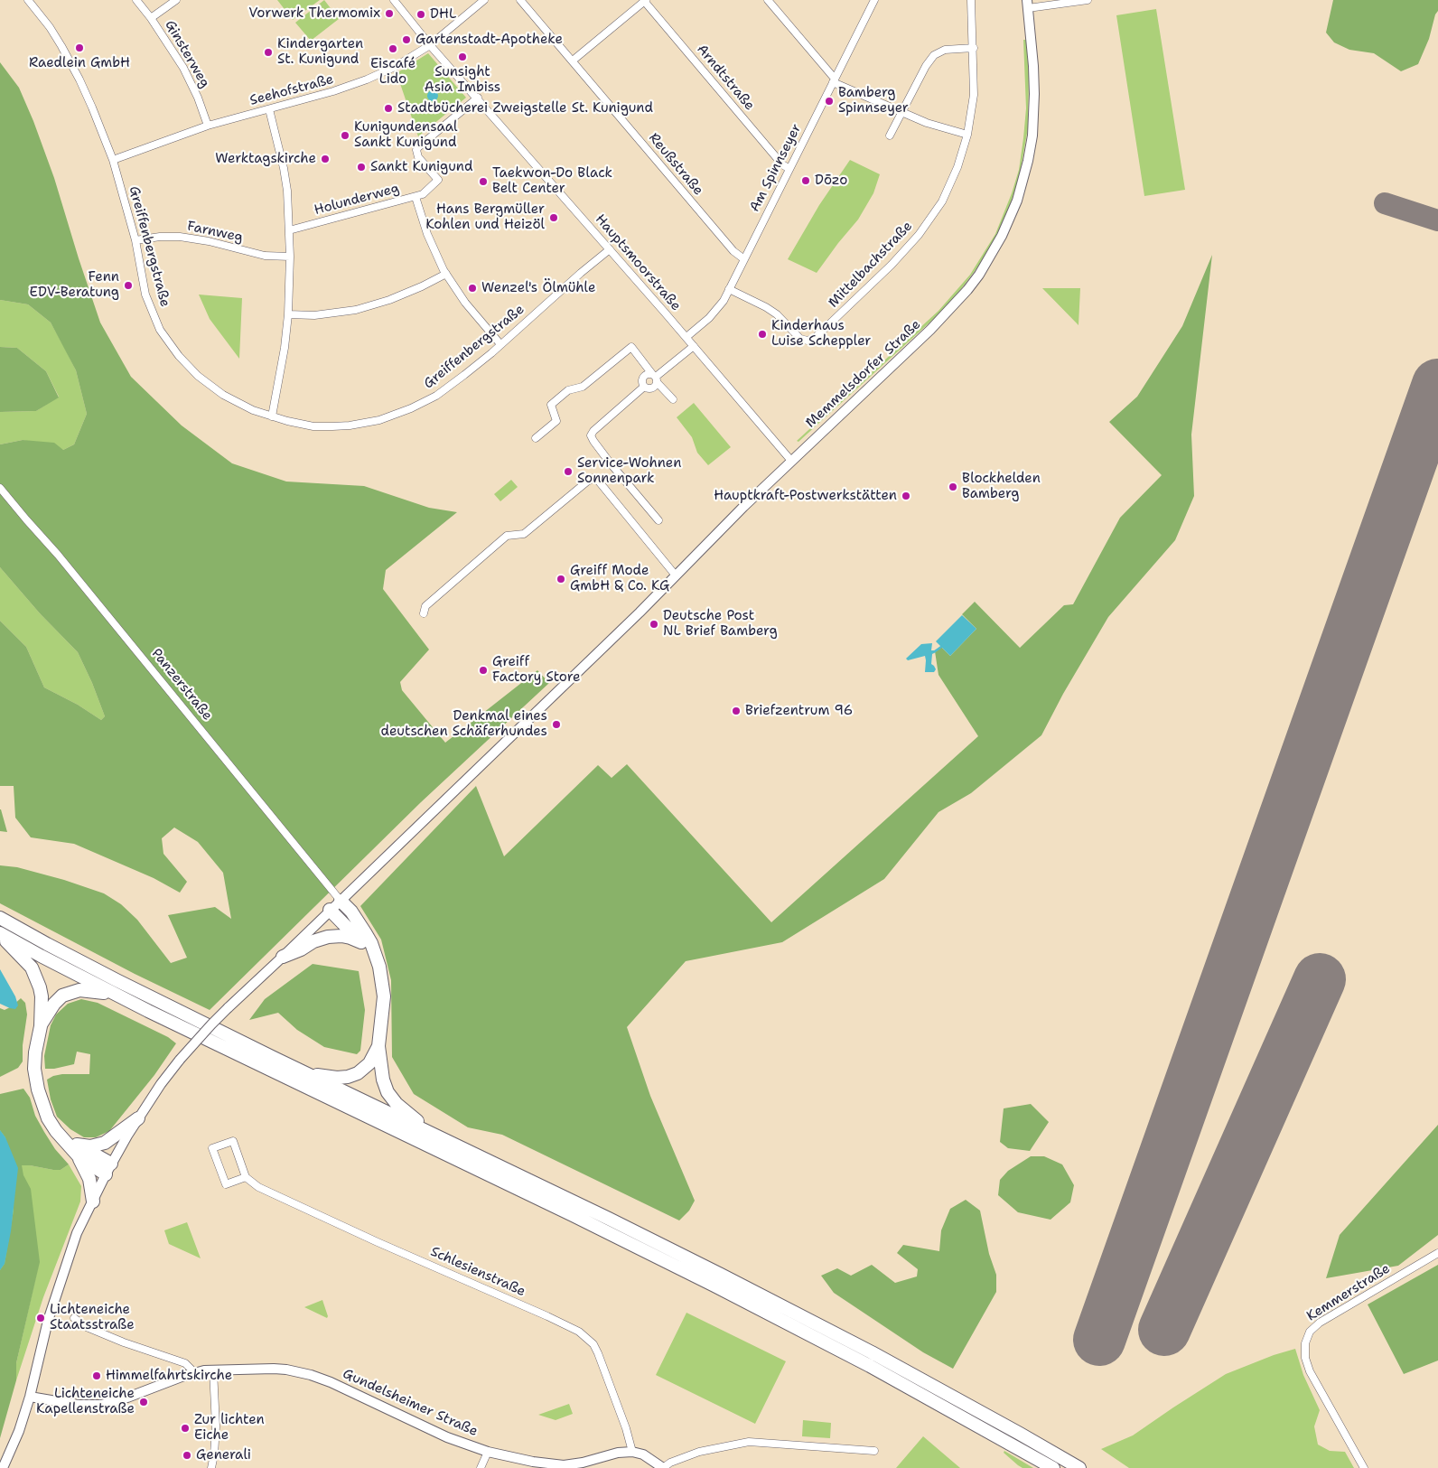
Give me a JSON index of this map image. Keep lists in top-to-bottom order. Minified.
{"streets":{"main road":["Memmelsdorfer Straße","Gundelsheimer Straße"],"street":["Ginsterweg","Arndtstraße","Seehofstraße","Reußstraße","Am Spinnseyer","Holunderweg","Farnweg","Greiffenbergstraße","Hauptsmoorstraße","Mittelbachstraße","Panzerstraße","Schlesienstraße","Kemmerstraße"]},"crossings":[["Ginsterweg","Seehofstraße"],["Arndtstraße","Am Spinnseyer"],["Seehofstraße","Greiffenbergstraße"],["Seehofstraße","Hauptsmoorstraße"],["Reußstraße","Am Spinnseyer"],["Am Spinnseyer","Hauptsmoorstraße"],["Am Spinnseyer","Mittelbachstraße"],["Holunderweg","Hauptsmoorstraße"],["Farnweg","Greiffenbergstraße"],["Greiffenbergstraße","Hauptsmoorstraße"],["Hauptsmoorstraße","Memmelsdorfer Straße"],["Memmelsdorfer Straße","Panzerstraße"],["Memmelsdorfer Straße","Gundelsheimer Straße"],["Schlesienstraße","Gundelsheimer Straße"]],"places":["Vorwerk Thermomix","DHL","Gartenstadt-Apotheke","Raedlein GmbH","Eiscafé Lido","Kindergarten St. Kunigund","Sunsight Asia Imbiss","Bamberg Spinnseyer","Stadtbücherei Zweigstelle St. Kunigund","Kunigundensaal Sankt Kunigund","Werktagskirche","Sankt Kunigund","Dōzo","Taekwon-Do Black Belt Center","Hans Bergmüller Kohlen und Heizöl","Fenn EDV-Beratung","Wenzel's Ölmühle","Kinderhaus Luise Scheppler","Service-Wohnen Sonnenpark","Blockhelden Bamberg","Hauptkraft-Postwerkstätten","Greiff Mode GmbH & Co. KG","Deutsche Post NL Brief Bamberg","Greiff Factory Store","Briefzentrum 96","Denkmal eines deutschen Schäferhundes","Lichteneiche Staatsstraße","Himmelfahrtskirche","Lichteneiche Kapellenstraße","Zur lichten Eiche","Generali"]}
